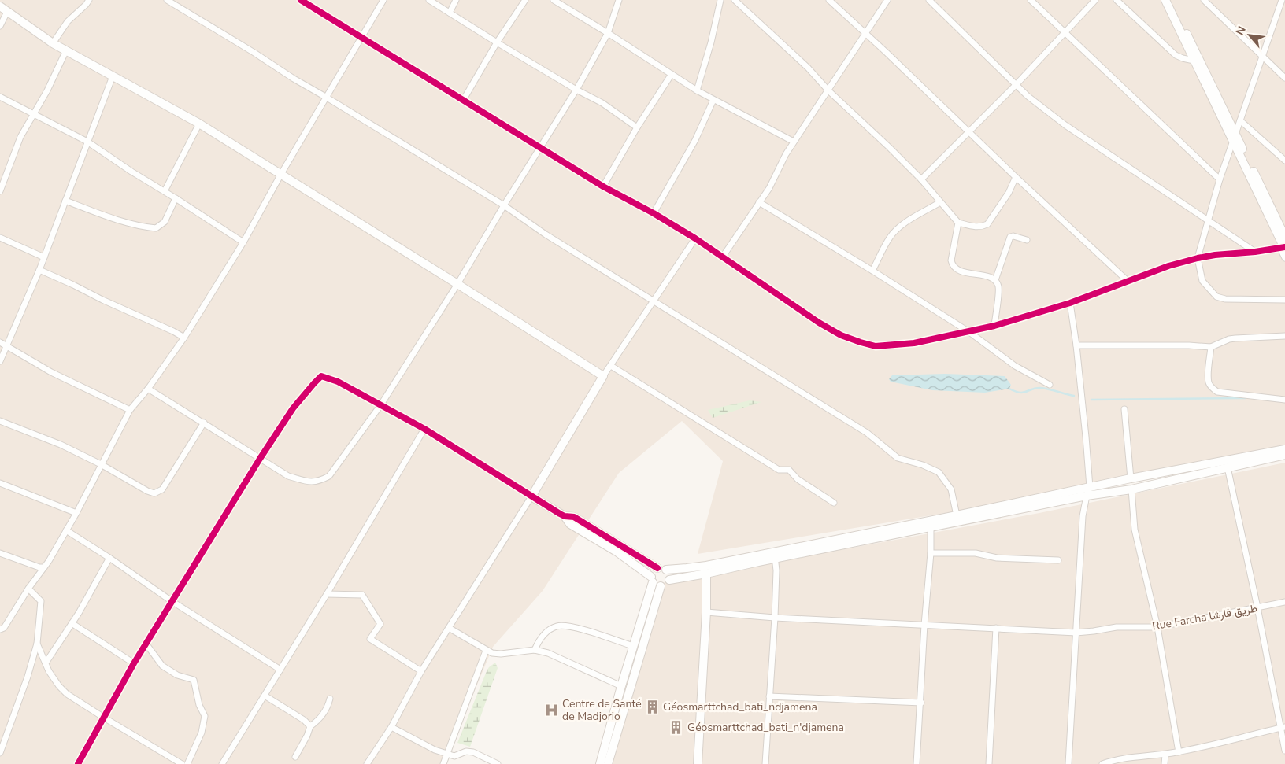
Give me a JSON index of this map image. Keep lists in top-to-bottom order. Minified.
{"streets":{"street":["Rue Farcha طريق فارشا"]},"places":{"building":["Géosmarttchad_bati_ndjamena","Géosmarttchad_bati_n'djamena"],"hospital":["Centre de Santé de Madjorio"]},"north":"top left"}
